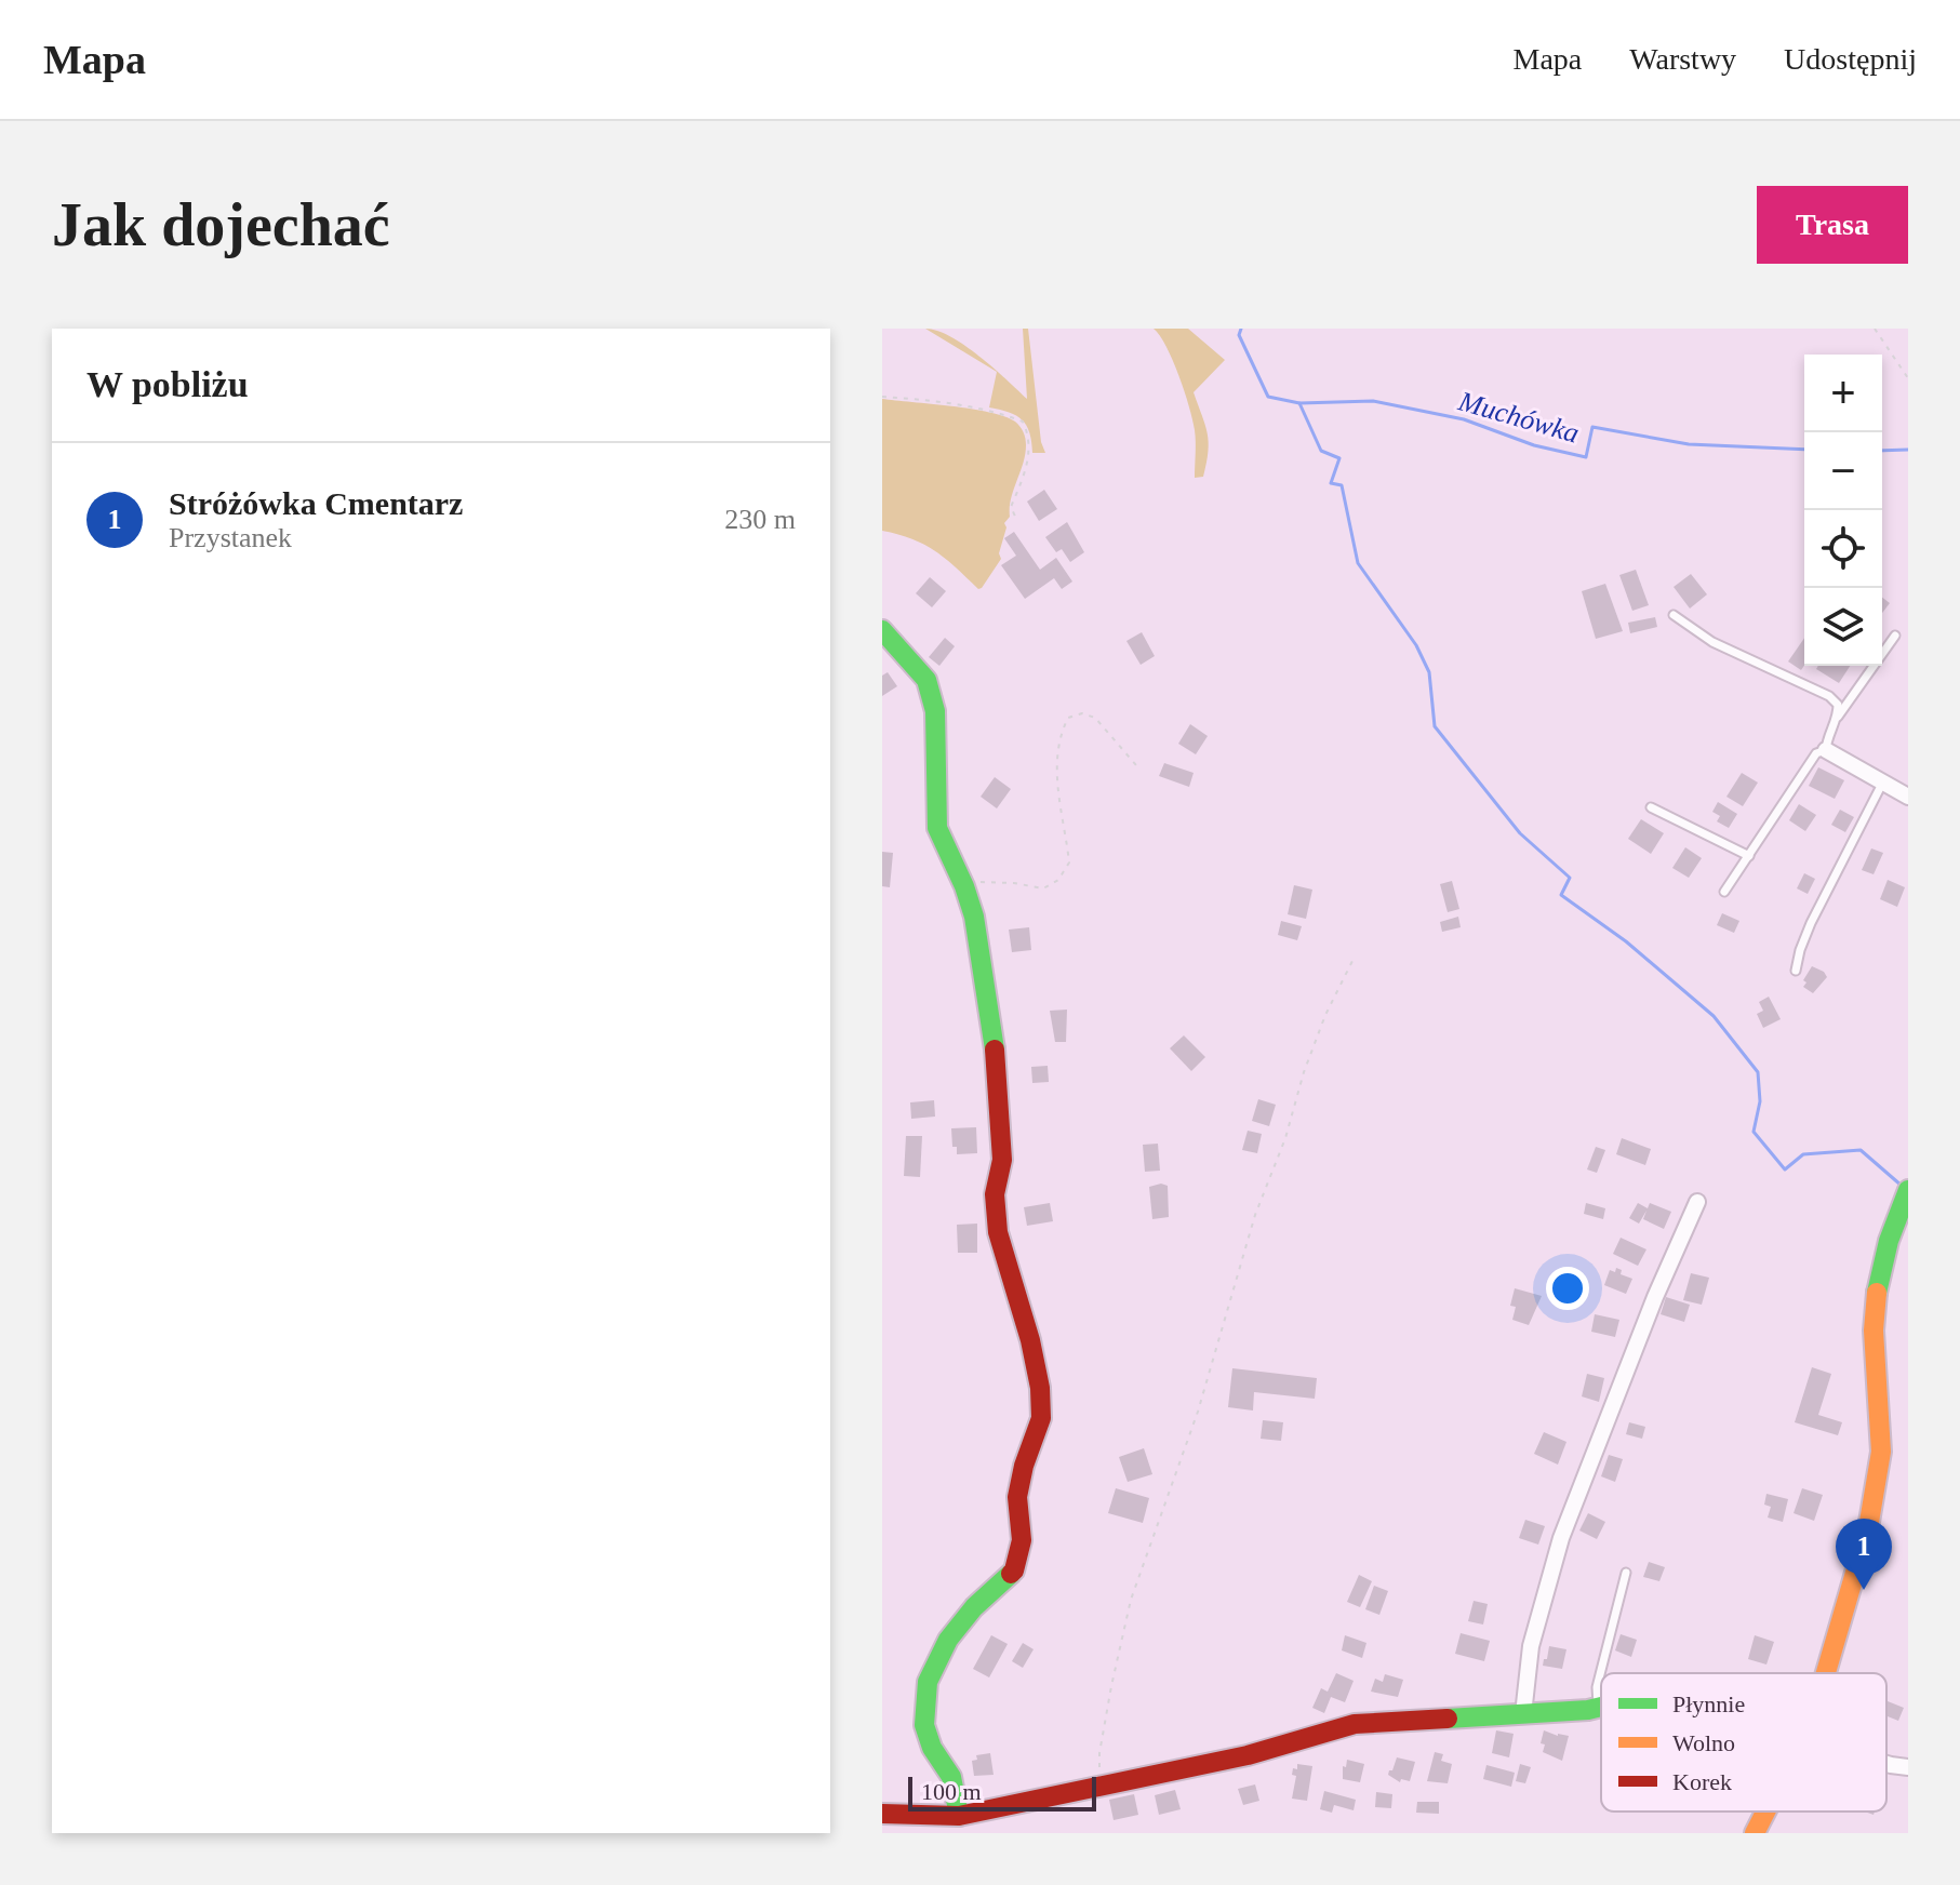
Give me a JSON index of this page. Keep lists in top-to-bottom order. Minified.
{"water":["Muchówka"],"legend":["Płynnie","Wolno","Korek"],"scale_bar":"100 m","page":{"header":"Mapa","nav":["Mapa","Warstwy","Udostępnij"],"buttons":"Trasa","title":"Jak dojechać","heading":"W pobliżu","map_buttons":["+","−"],"list":[{"mark":"1","name":"Stróżówka Cmentarz","note":"Przystanek","value":"230 m"}],"pins":"1","scale":"100 m"}}
